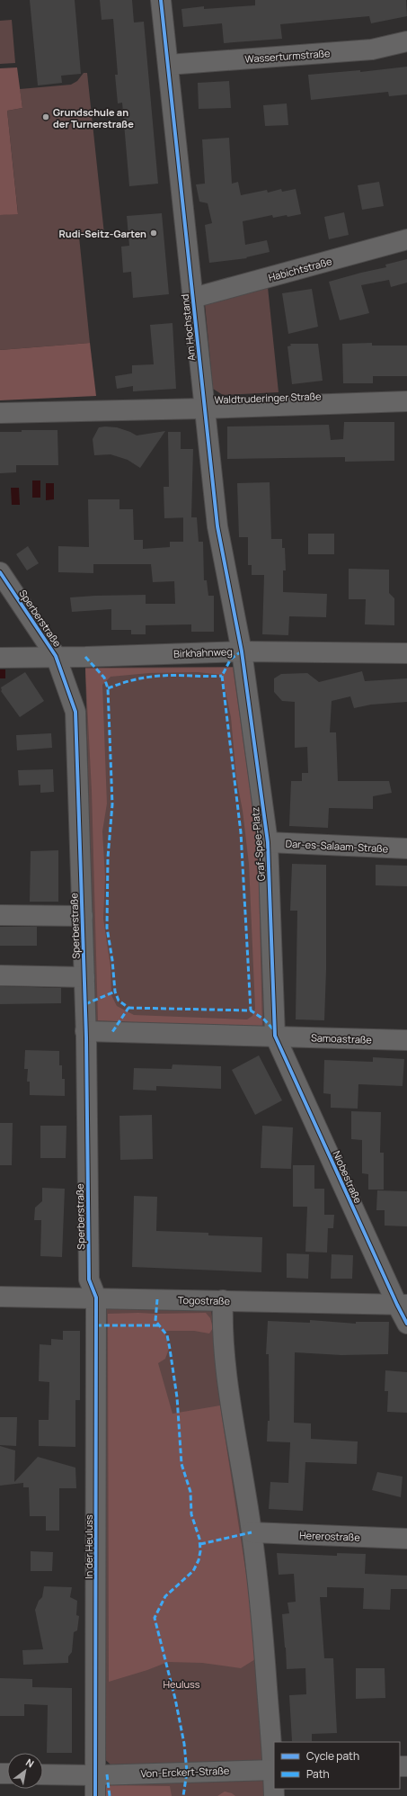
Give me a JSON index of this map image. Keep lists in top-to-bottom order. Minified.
{"streets":{"street":["Wasserturmstraße","Habichtstraße","Am Hochstand","Waldtruderinger Straße","Sperberstraße","Birkhahnweg","Graf-Spee-Platz","Dar-es-Salaam-Straße","Samoastraße","Niobestraße","Togostraße","Hererostraße","In der Heuluss","Von-Erckert-Straße"]},"crossings":[["Wasserturmstraße","Am Hochstand"],["Habichtstraße","Am Hochstand"],["Am Hochstand","Waldtruderinger Straße"],["Am Hochstand","Birkhahnweg"],["Am Hochstand","Graf-Spee-Platz"],["Sperberstraße","Birkhahnweg"],["Sperberstraße","Togostraße"],["Sperberstraße","In der Heuluss"],["Birkhahnweg","Graf-Spee-Platz"],["Graf-Spee-Platz","Dar-es-Salaam-Straße"],["Graf-Spee-Platz","Samoastraße"],["Graf-Spee-Platz","Niobestraße"],["Samoastraße","Niobestraße"],["Niobestraße","Togostraße"],["Togostraße","In der Heuluss"],["In der Heuluss","Von-Erckert-Straße"]],"parks":["Heuluss"],"places":["Grundschule an der Turnerstraße","Rudi-Seitz-Garten"],"legend":["Cycle path","Path"],"north":"top right"}
